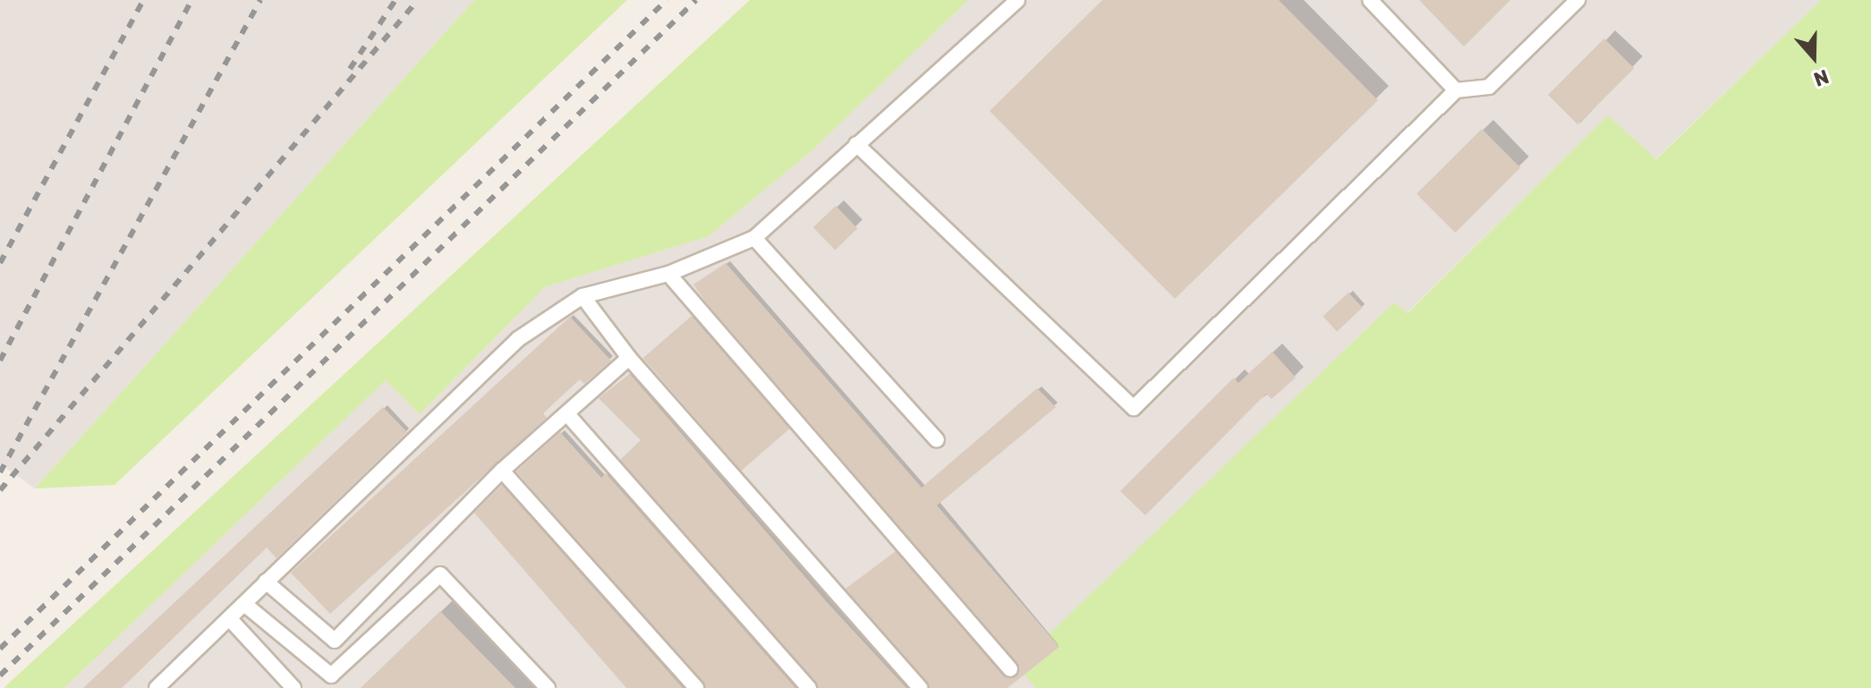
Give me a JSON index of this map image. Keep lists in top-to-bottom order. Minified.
{"north":"bottom"}
